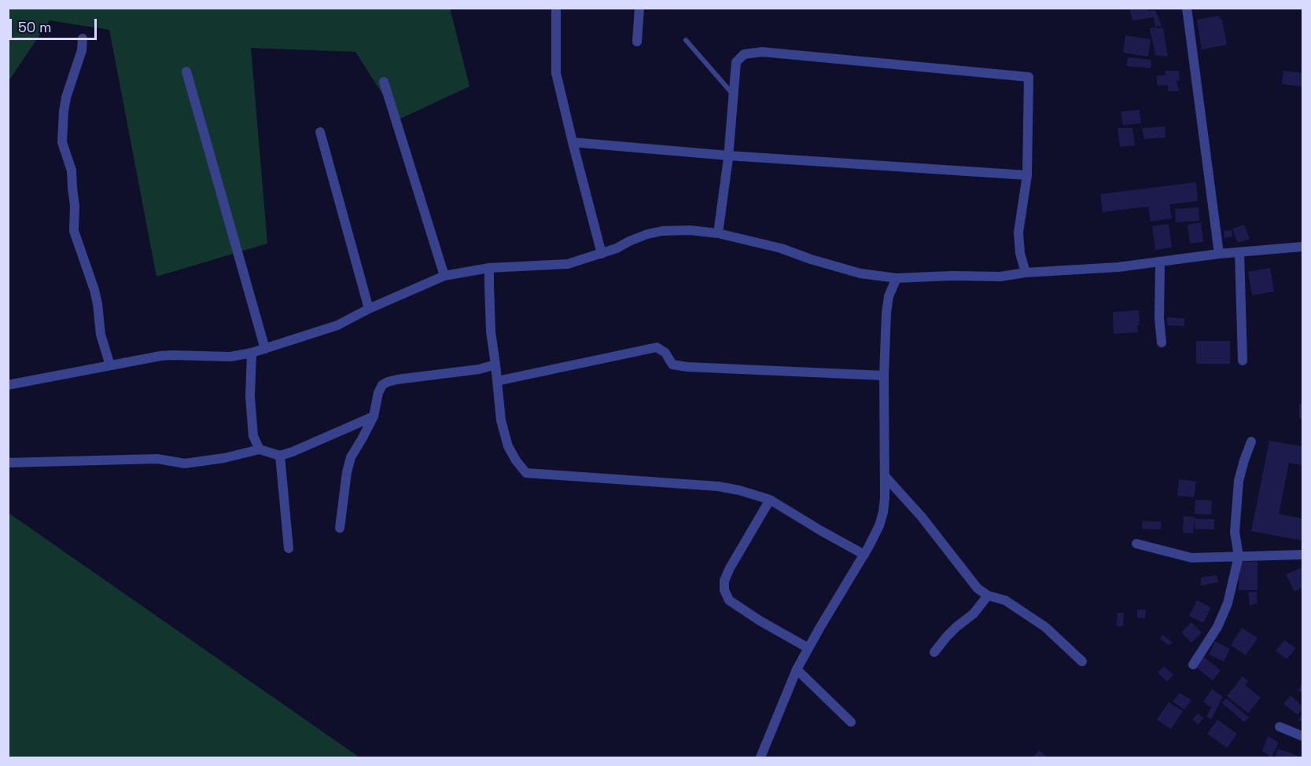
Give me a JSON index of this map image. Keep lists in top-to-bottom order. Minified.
{"scale_bar":"50 m"}
